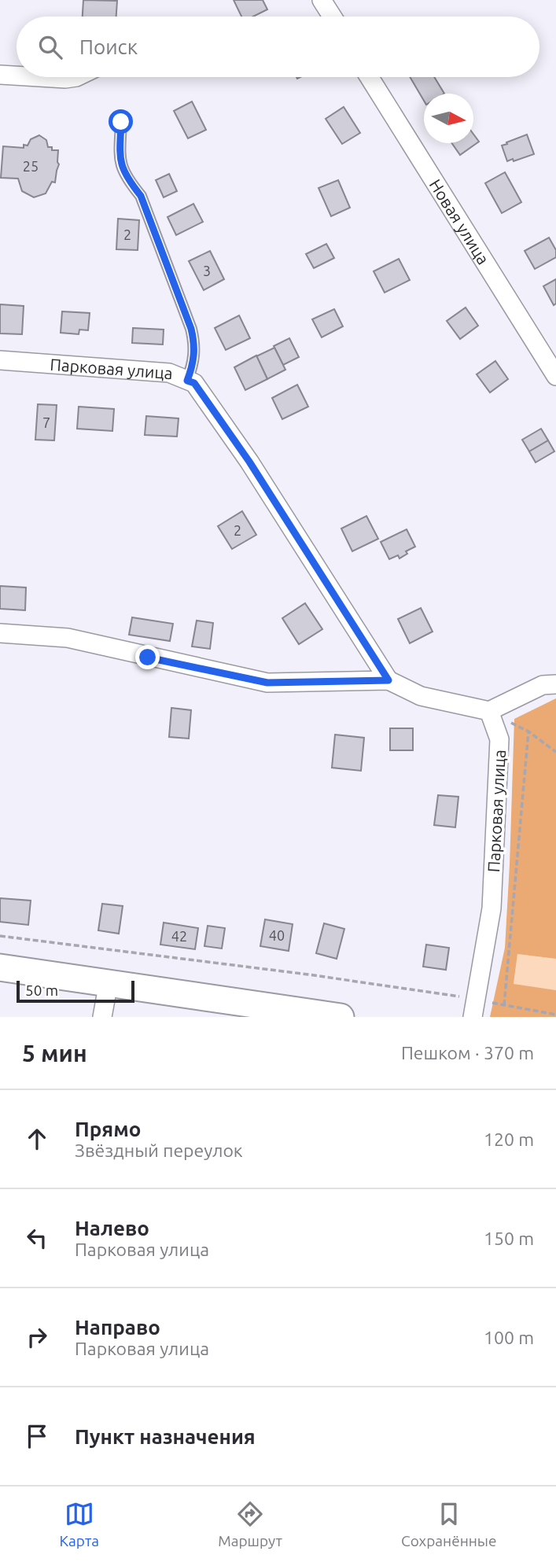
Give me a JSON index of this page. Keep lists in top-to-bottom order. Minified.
{"streets":{"street":["Новая улица","Парковая улица"]},"house_numbers":["25","2","3","7","2","40","42"],"scale_bar":"50 m","north":"right","page":{"search":"Поиск","scale":"50 m","heading":["5 мин","Пешком · 370 m"],"list":[["Прямо","Звёздный переулок","120 m"],["Налево","Парковая улица","150 m"],["Направо","Парковая улица","100 m"],"Пункт назначения"],"nav":["Карта","Маршрут","Сохранённые"]}}
